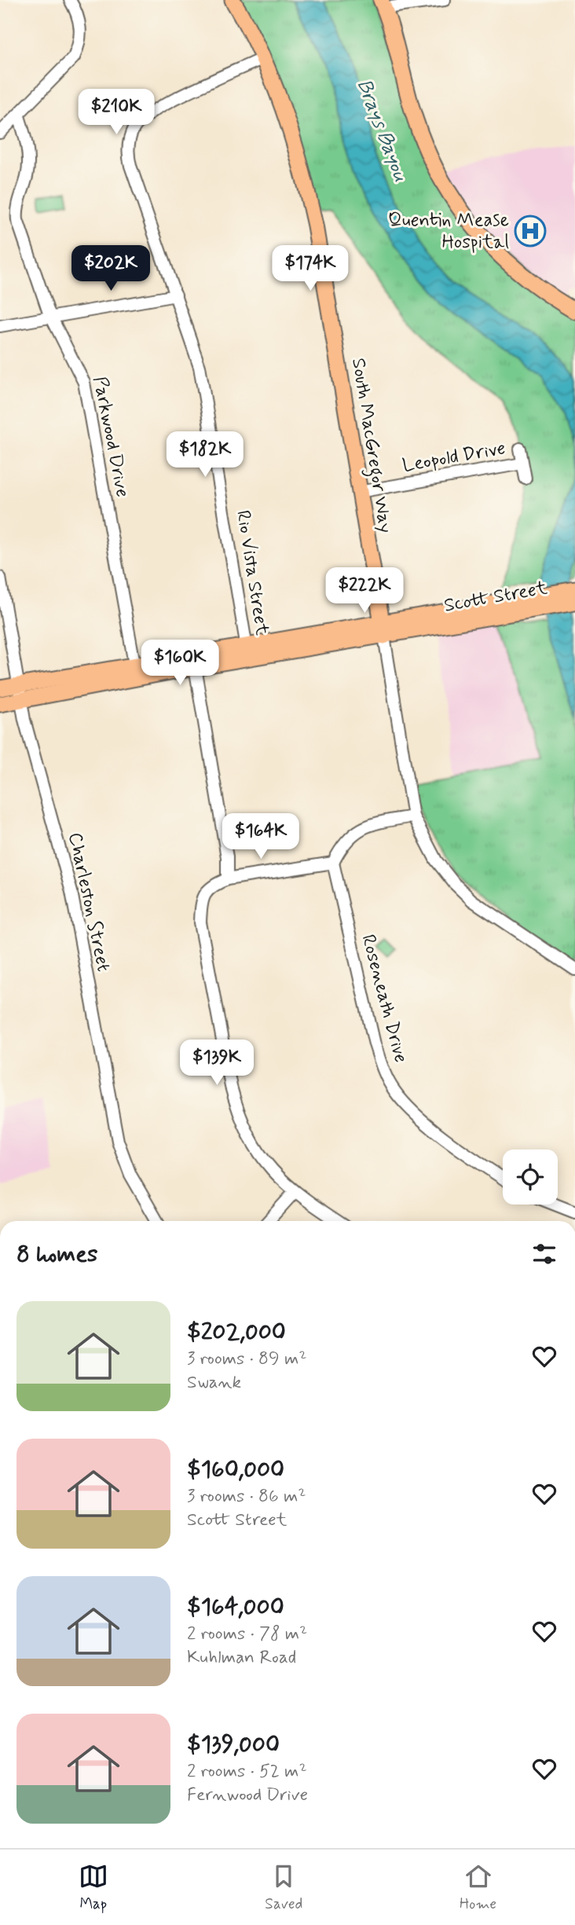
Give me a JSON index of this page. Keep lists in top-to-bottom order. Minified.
{"streets":{"main road":["South MacGregor Way","Scott Street"],"street":["Parkwood Drive","Leopold Drive","Rio Vista Street","Charleston Street","Roseneath Drive"]},"crossings":[["Parkwood Drive","Scott Street"],["South MacGregor Way","Leopold Drive"],["South MacGregor Way","Rio Vista Street"],["South MacGregor Way","Scott Street"],["Rio Vista Street","Scott Street"],["Scott Street","Charleston Street"]],"water":["Brays Bayou"],"places":{"hospital":["Quentin Mease Hospital"]},"page":{"price":["$210K","$202K","$174K","$182K","$222K","$160K","$164K","$139K"],"heading":"8 homes","list":[{"name":"$202,000","note":"3 rooms · 89 m² · Swank"},{"name":"$160,000","note":"3 rooms · 86 m² · Scott Street"},{"name":"$164,000","note":"2 rooms · 78 m² · Kuhlman Road"},{"name":"$139,000","note":"2 rooms · 52 m² · Fernwood Drive"}],"tabs":["Map","Saved","Home"]}}
